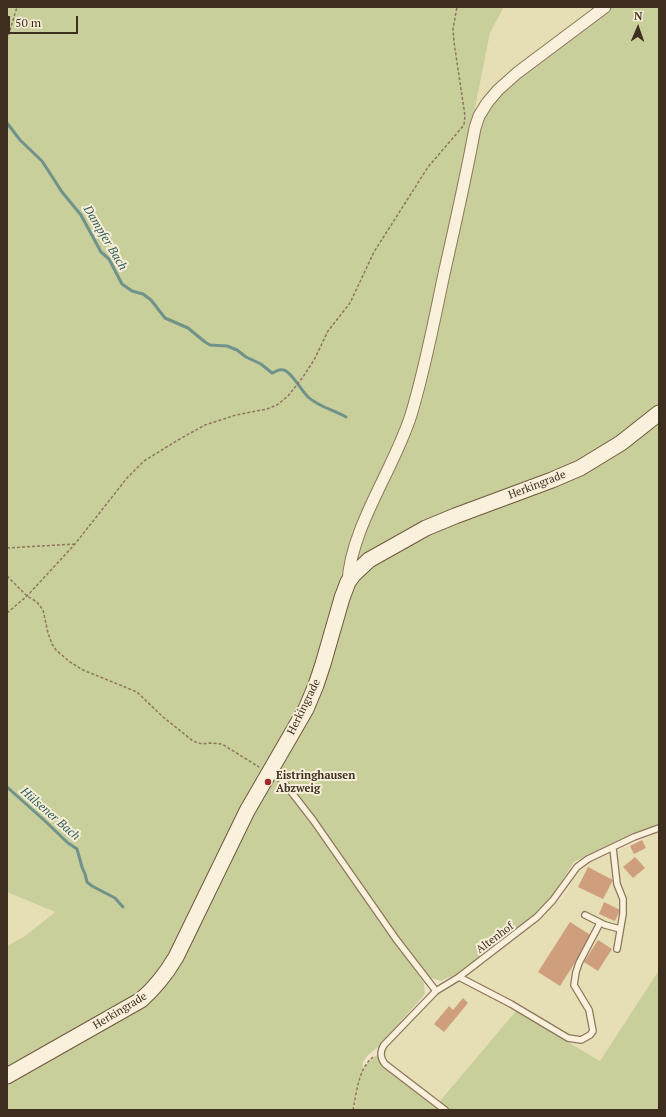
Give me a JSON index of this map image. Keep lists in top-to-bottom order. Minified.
{"streets":{"main road":["Herkingrade"],"lane":["Altenhof"]},"water":["Dampfer Bach","Hülsener Bach"],"places":["Eistringhausen Abzweig"],"scale_bar":"50 m","north":"top"}
